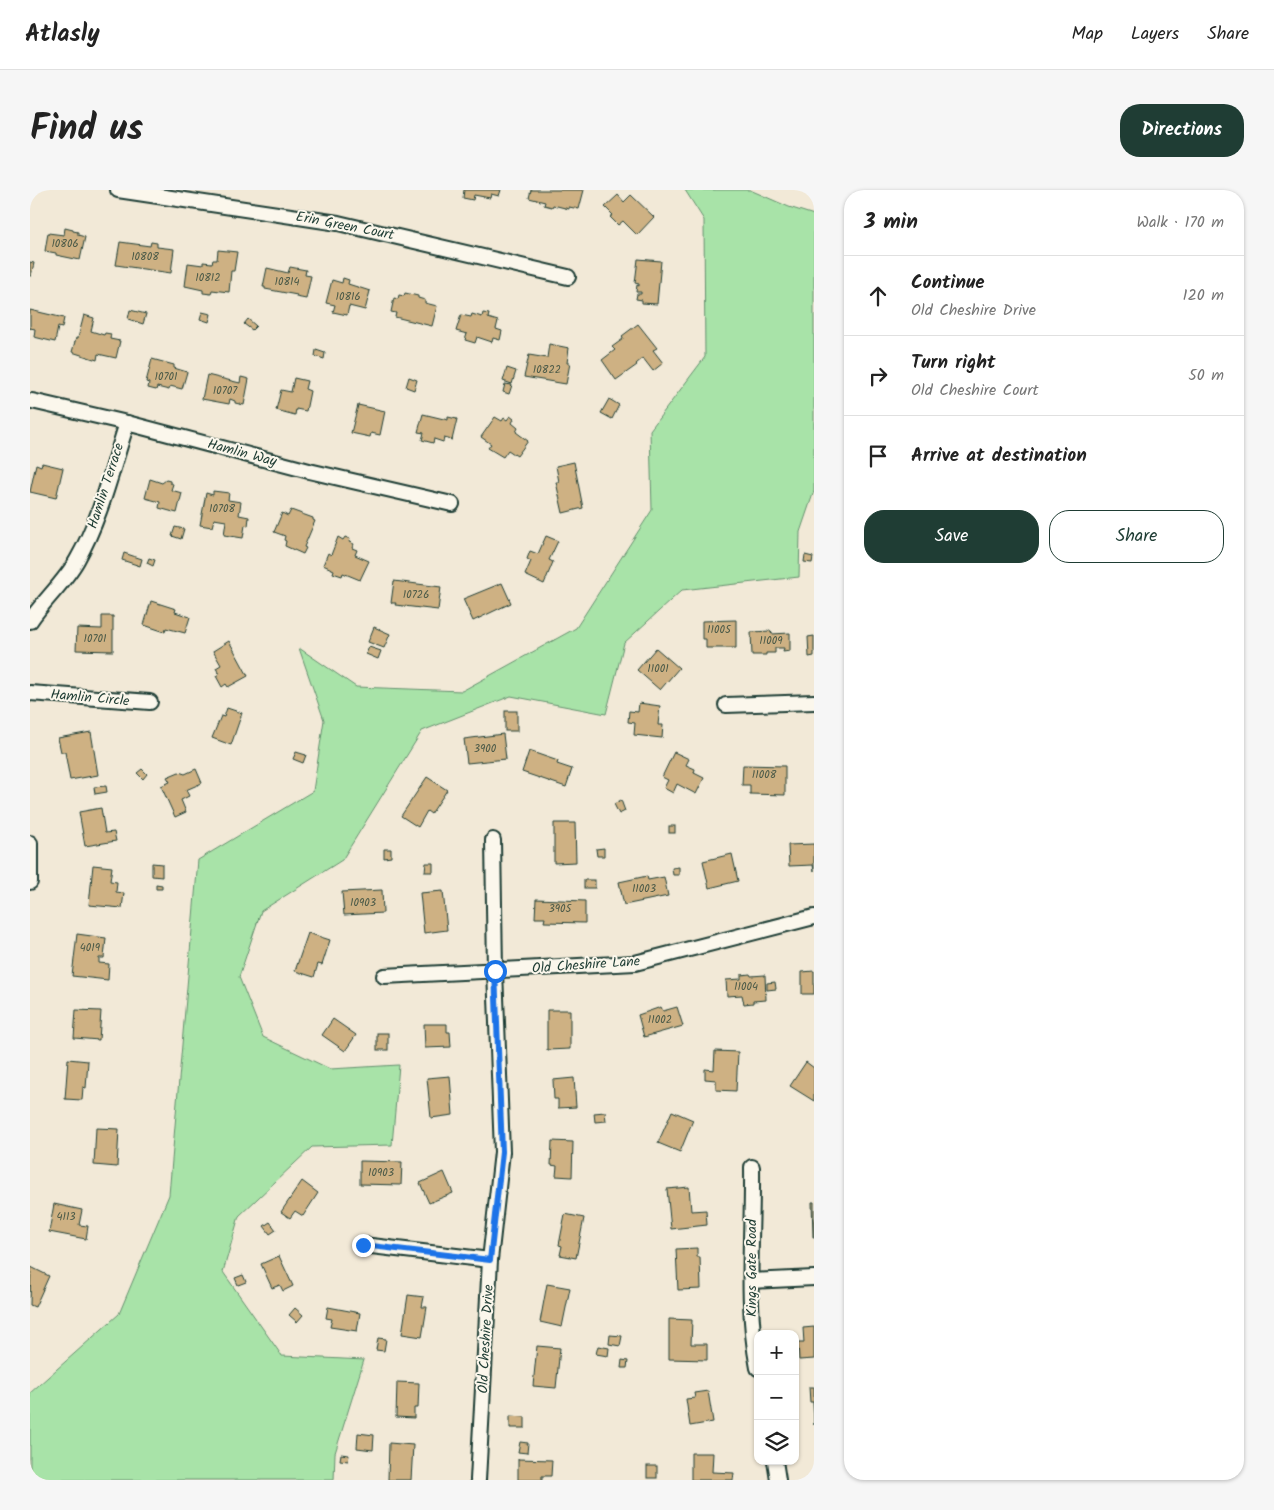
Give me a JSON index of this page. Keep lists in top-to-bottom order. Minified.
{"streets":{"street":["Erin Green Court","Hamlin Way","Hamlin Terrace","Hamlin Circle","Old Cheshire Lane","Kings Gate Road","Old Cheshire Drive"]},"crossings":[["Hamlin Way","Hamlin Terrace"],["Old Cheshire Lane","Old Cheshire Drive"]],"house_numbers":["10806","10808","10812","10814","10816","10822","10701","10707","10708","10726","11005","10701","11009","11001","3900","11008","11003","10903","3905","4019","11004","11002","10903","4113"],"page":{"header":"Atlasly","nav":["Map","Layers","Share"],"title":"Find us","buttons":["Directions",["Save","Share"]],"heading":["3 min","Walk · 170 m"],"list":[["Continue","Old Cheshire Drive","120 m"],["Turn right","Old Cheshire Court","50 m"],"Arrive at destination"],"map_buttons":["+","−"]}}
